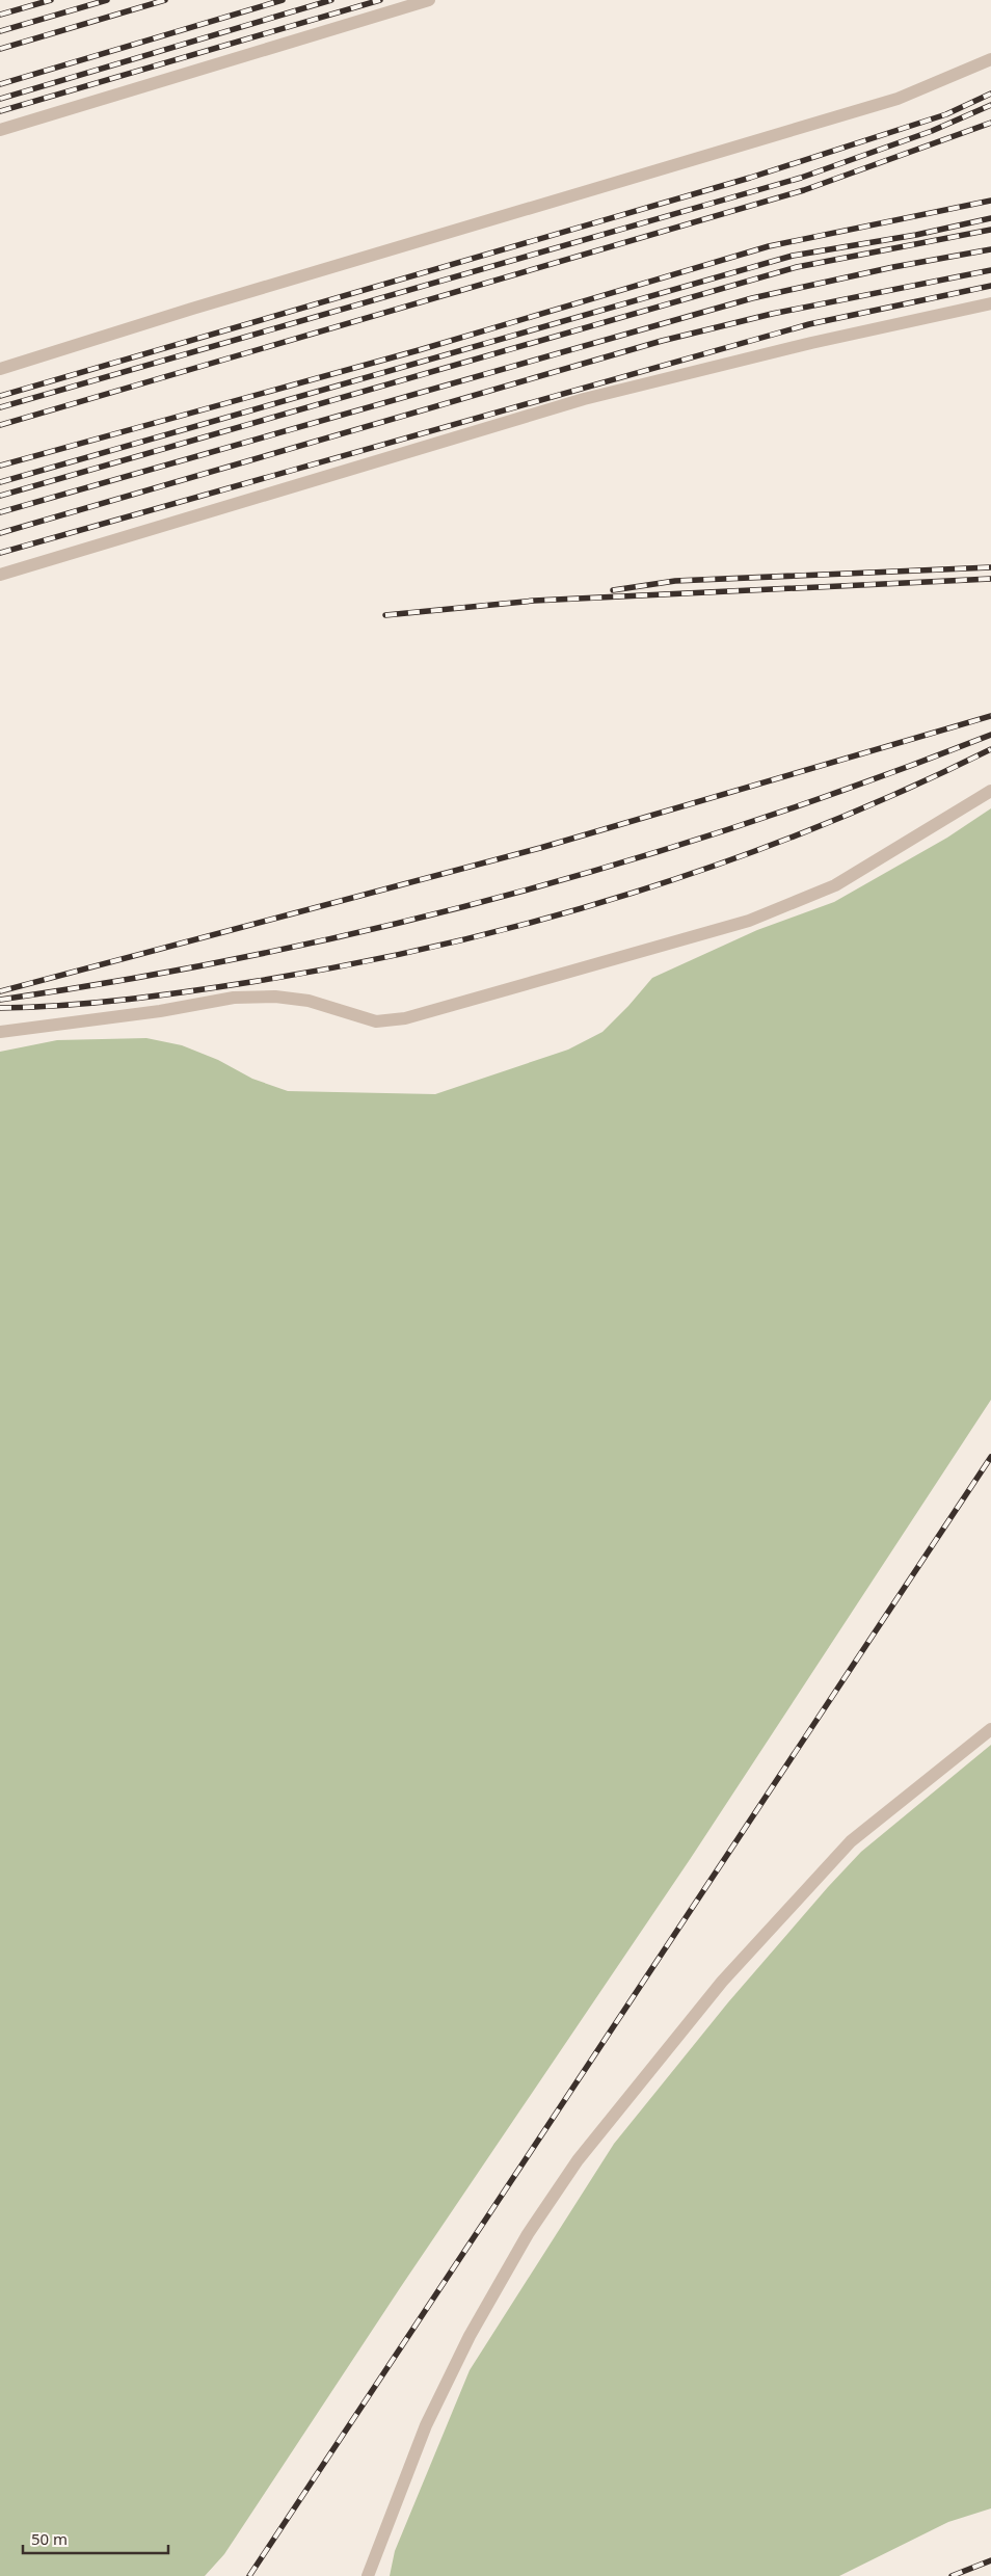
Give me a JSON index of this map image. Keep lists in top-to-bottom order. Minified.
{"scale_bar":"50 m"}
